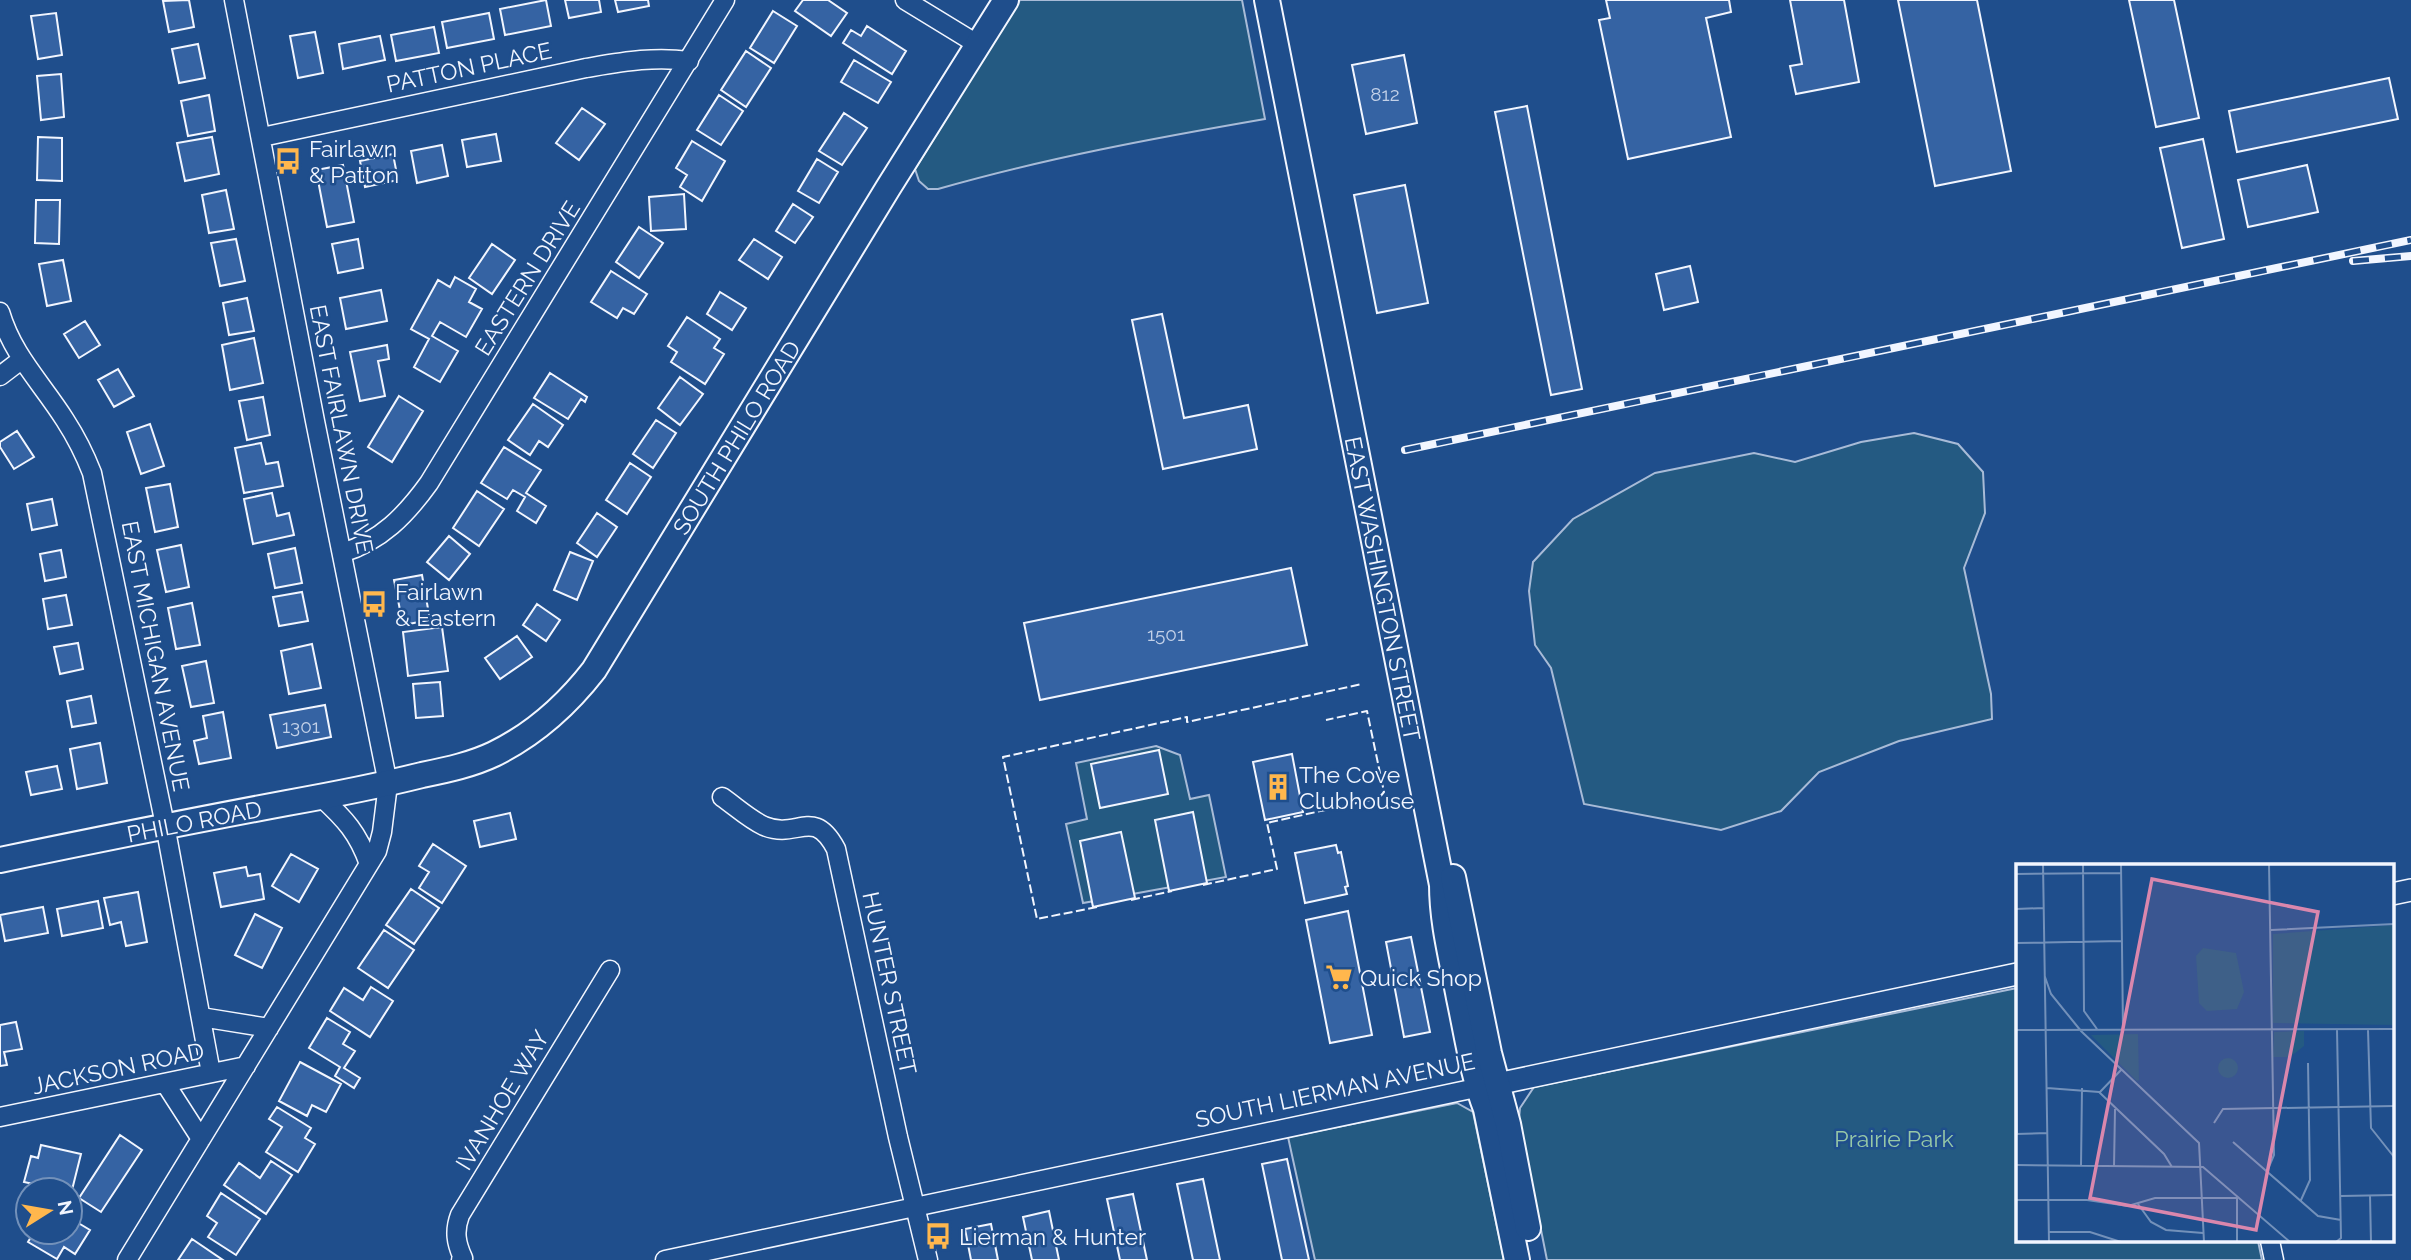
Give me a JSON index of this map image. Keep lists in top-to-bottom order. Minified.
{"streets":{"main road":["SOUTH PHILO ROAD","EAST WASHINGTON STREET","PHILO ROAD"],"street":["PATTON PLACE","EASTERN DRIVE","EAST FAIRLAWN DRIVE","EAST MICHIGAN AVENUE","HUNTER STREET","JACKSON ROAD","SOUTH LIERMAN AVENUE","IVANHOE WAY"]},"crossings":[["PATTON PLACE","EASTERN DRIVE"],["PATTON PLACE","EAST FAIRLAWN DRIVE"],["EASTERN DRIVE","EAST FAIRLAWN DRIVE"],["EAST FAIRLAWN DRIVE","SOUTH PHILO ROAD"],["EAST FAIRLAWN DRIVE","PHILO ROAD"],["EAST FAIRLAWN DRIVE","JACKSON ROAD"],["SOUTH PHILO ROAD","PHILO ROAD"],["EAST WASHINGTON STREET","SOUTH LIERMAN AVENUE"],["EAST MICHIGAN AVENUE","PHILO ROAD"],["EAST MICHIGAN AVENUE","JACKSON ROAD"],["HUNTER STREET","SOUTH LIERMAN AVENUE"]],"parks":["Prairie Park"],"places":{"bus stop":["Fairlawn & Patton","Fairlawn & Eastern","Lierman & Hunter"],"building":["The Cove Clubhouse"],"supermarket":["Quick Shop"]},"house_numbers":["812","1501","1301"],"north":"right"}
